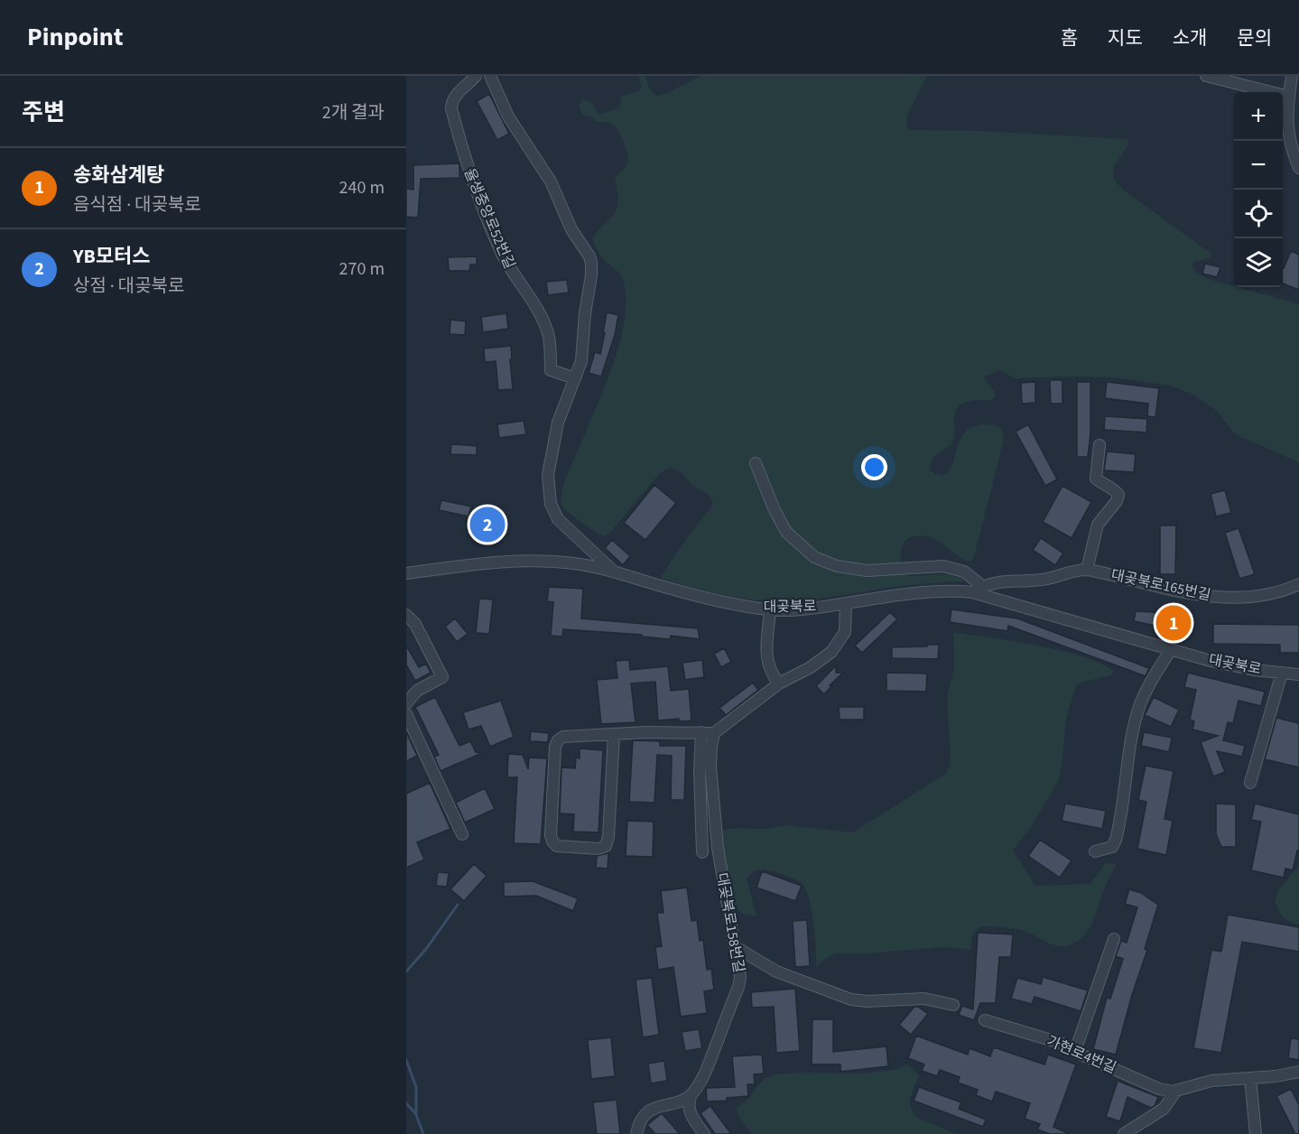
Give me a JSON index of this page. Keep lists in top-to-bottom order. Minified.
{"streets":{"street":["율생중앙로52번길","대곶북로165번길","대곶북로","대곶북로158번길","가현로4번길"]},"crossings":[["대곶북로165번길","대곶북로"]],"page":{"header":"Pinpoint","nav":["홈","지도","소개","문의"],"heading":["주변","2개 결과"],"map_buttons":["+","−"],"list":[{"mark":"1","name":"송화삼계탕","note":"음식점 · 대곶북로","value":"240 m"},{"mark":"2","name":"YB모터스","note":"상점 · 대곶북로","value":"270 m"}],"pins":["2","1"]}}
